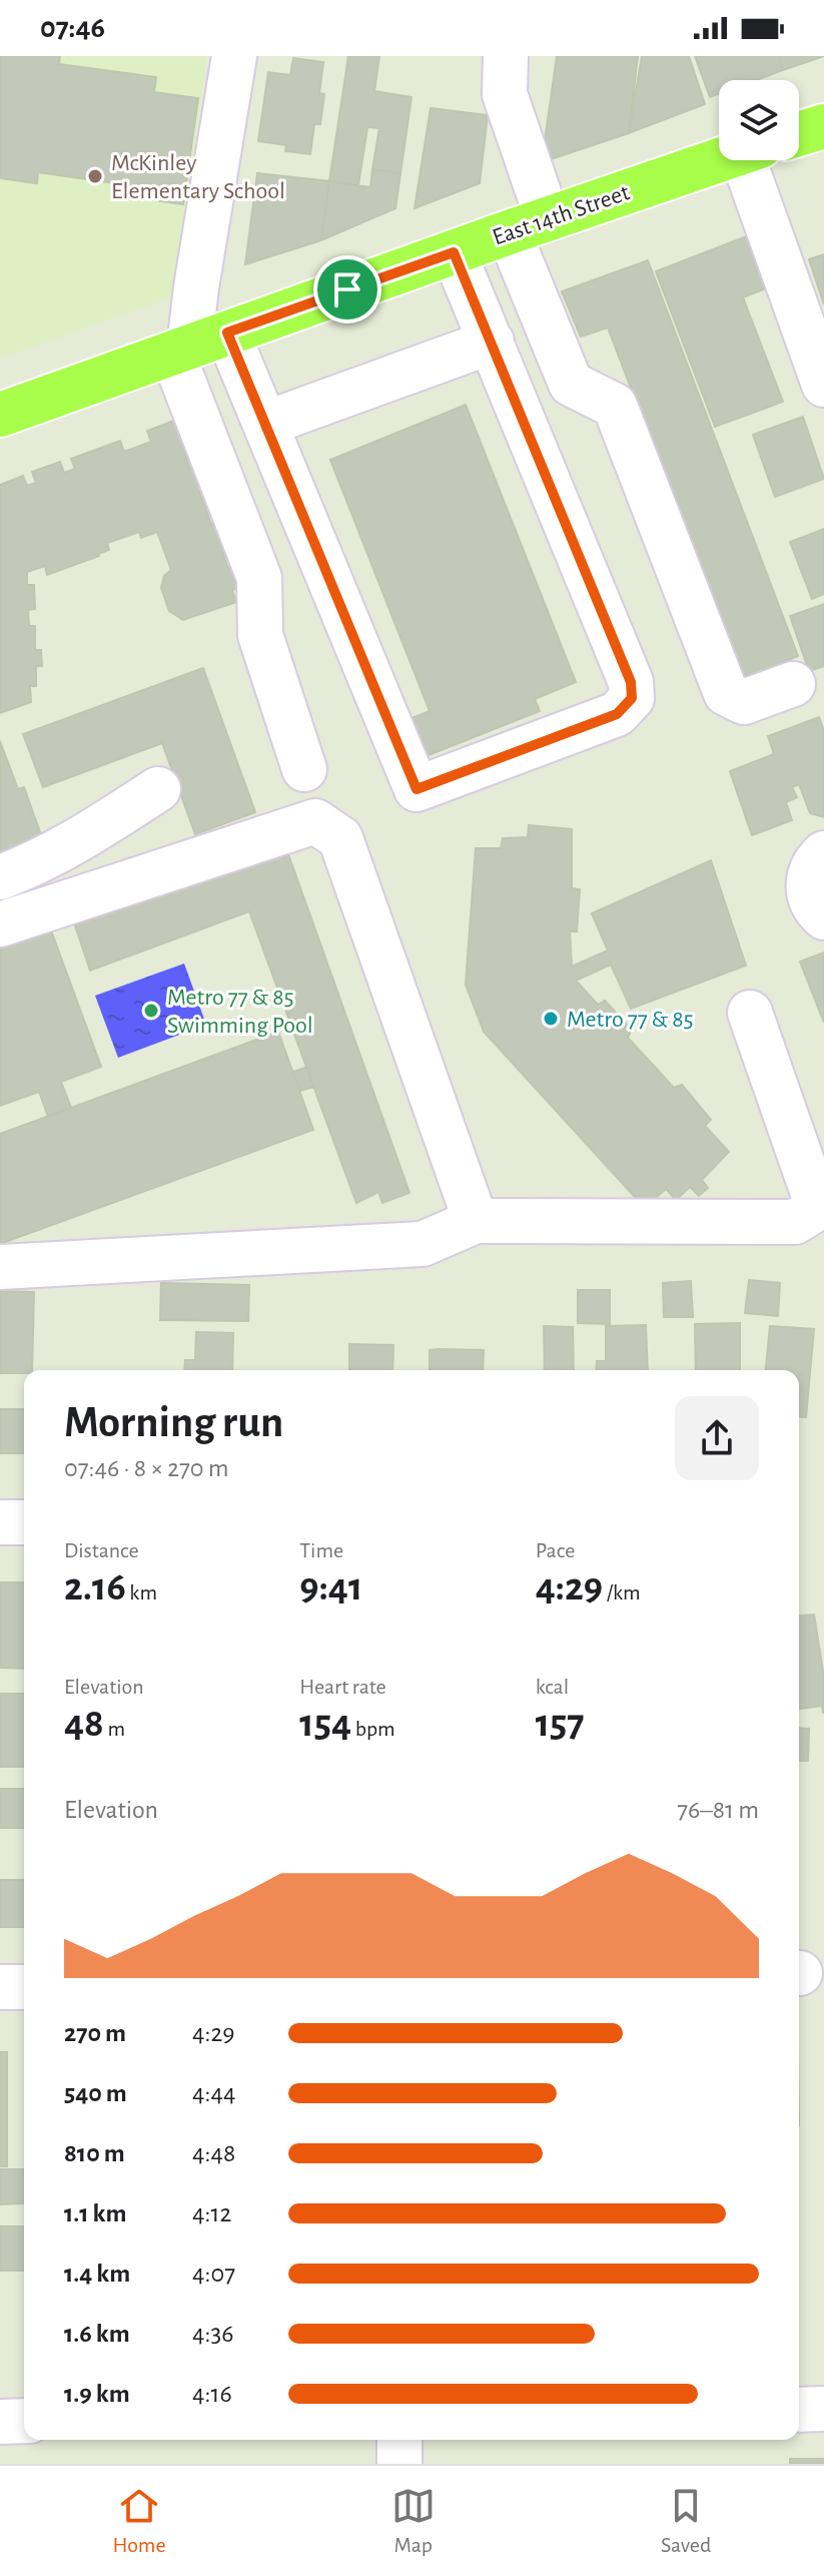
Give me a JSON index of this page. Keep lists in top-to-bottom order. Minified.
{"streets":{"main road":["East 14th Street"]},"places":["McKinley Elementary School","Metro 77 & 85 Swimming Pool","Metro 77 & 85"],"page":{"status":"07:46","heading":["Morning run","07:46 · 8 × 270 m"],"stats":[["Distance","2.16 km"],["Time","9:41"],["Pace","4:29 /km"],["Elevation","48 m"],["Heart rate","154 bpm"],["kcal","157"]],"chart":["Elevation","76–81 m"],"list":[{"name":"270 m","note":"4:29"},{"name":"540 m","note":"4:44"},{"name":"810 m","note":"4:48"},{"name":"1.1 km","note":"4:12"},{"name":"1.4 km","note":"4:07"},{"name":"1.6 km","note":"4:36"},{"name":"1.9 km","note":"4:16"}],"tabs":["Home","Map","Saved"]}}
